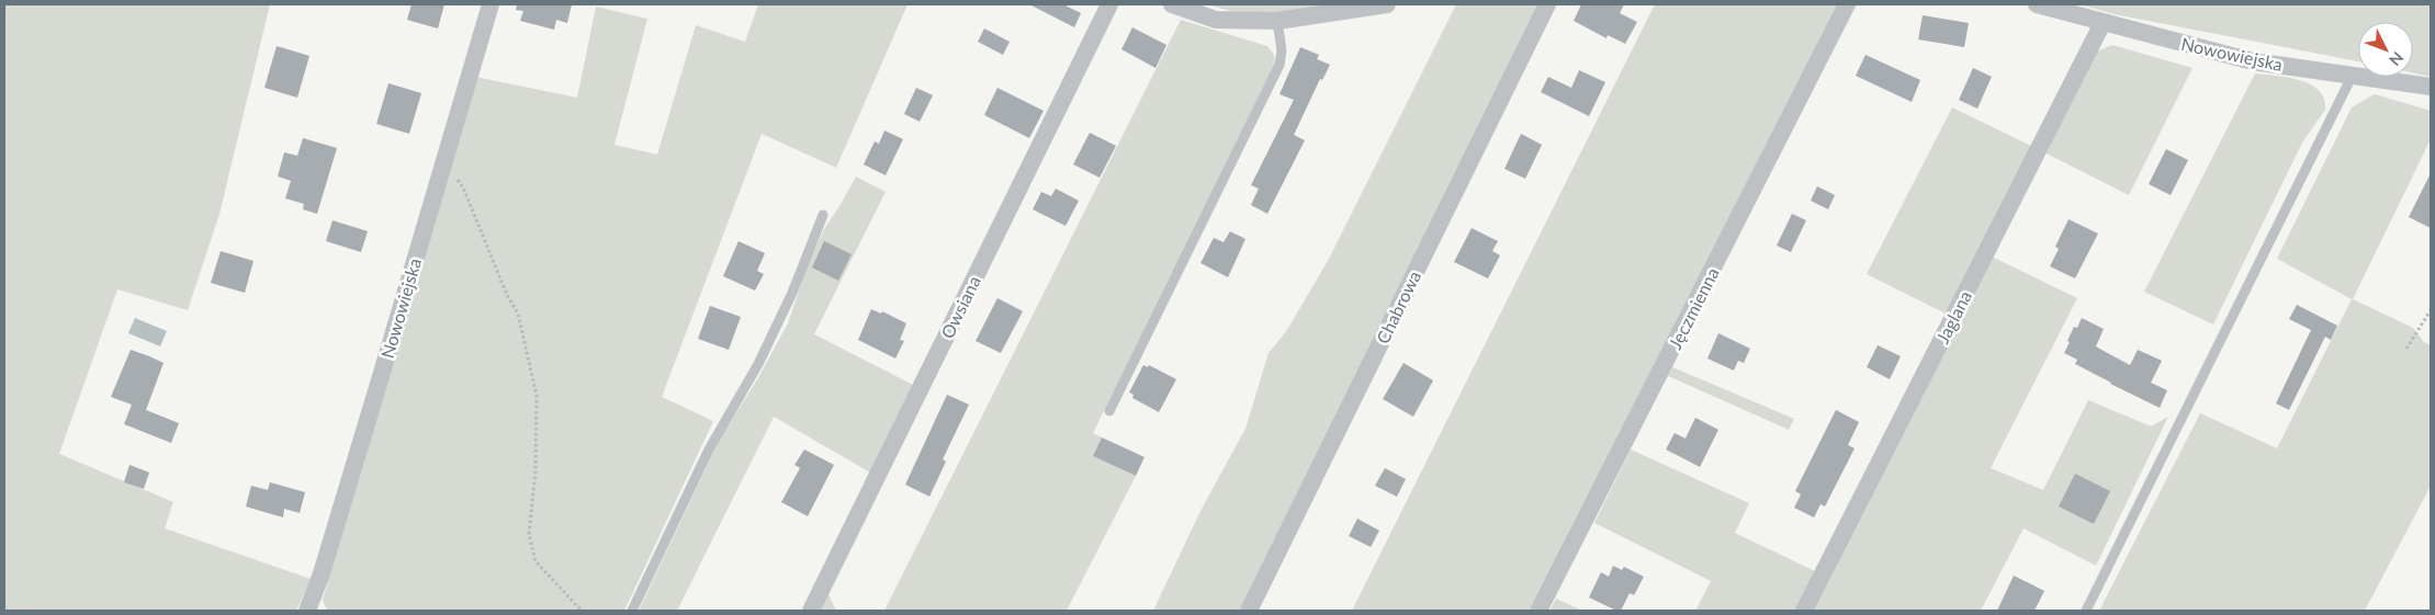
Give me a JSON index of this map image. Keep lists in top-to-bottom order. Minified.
{"streets":{"street":["Nowowiejska","Owsiana","Chabrowa","Jęczmienna","Jaglana"]},"crossings":[["Nowowiejska","Jaglana"]],"north":"bottom right"}
